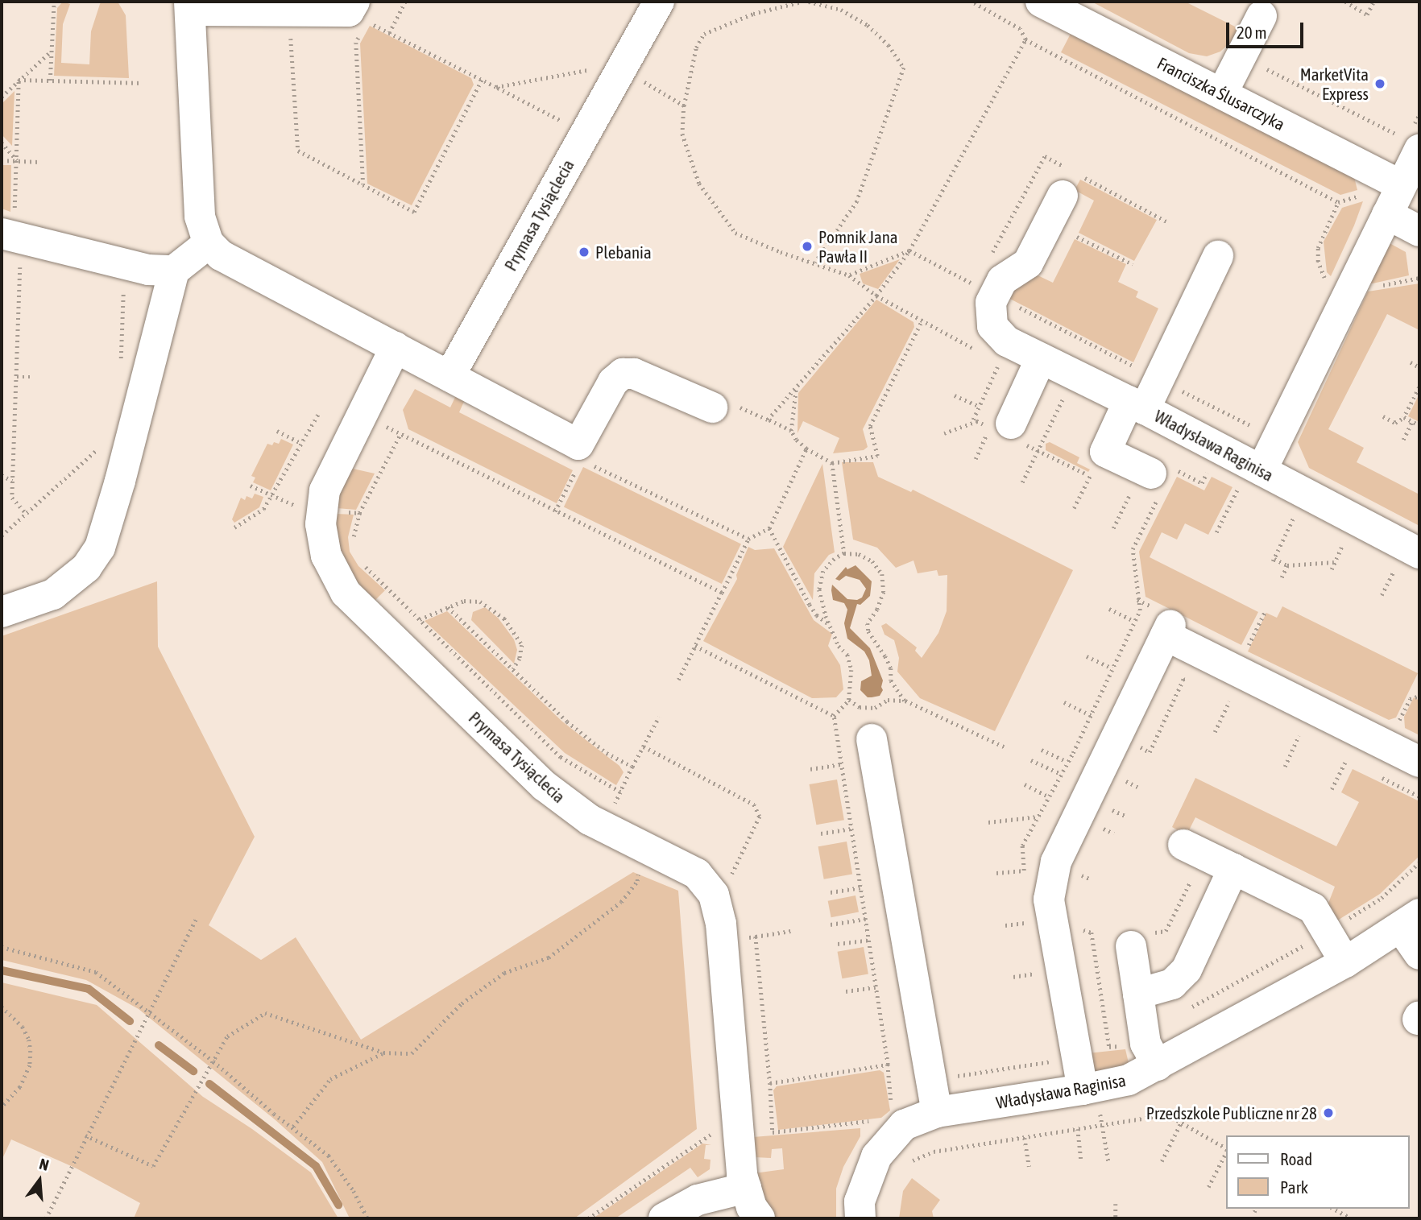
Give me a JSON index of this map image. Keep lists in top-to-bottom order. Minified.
{"streets":{"street":["Franciszka Ślusarczyka","Prymasa Tysiąclecia","Władysława Raginisa"]},"places":["MarketVita Express","Pomnik Jana Pawła II","Plebania","Przedszkole Publiczne nr 28"],"legend":["Road","Park"],"scale_bar":"20 m","north":"top"}
